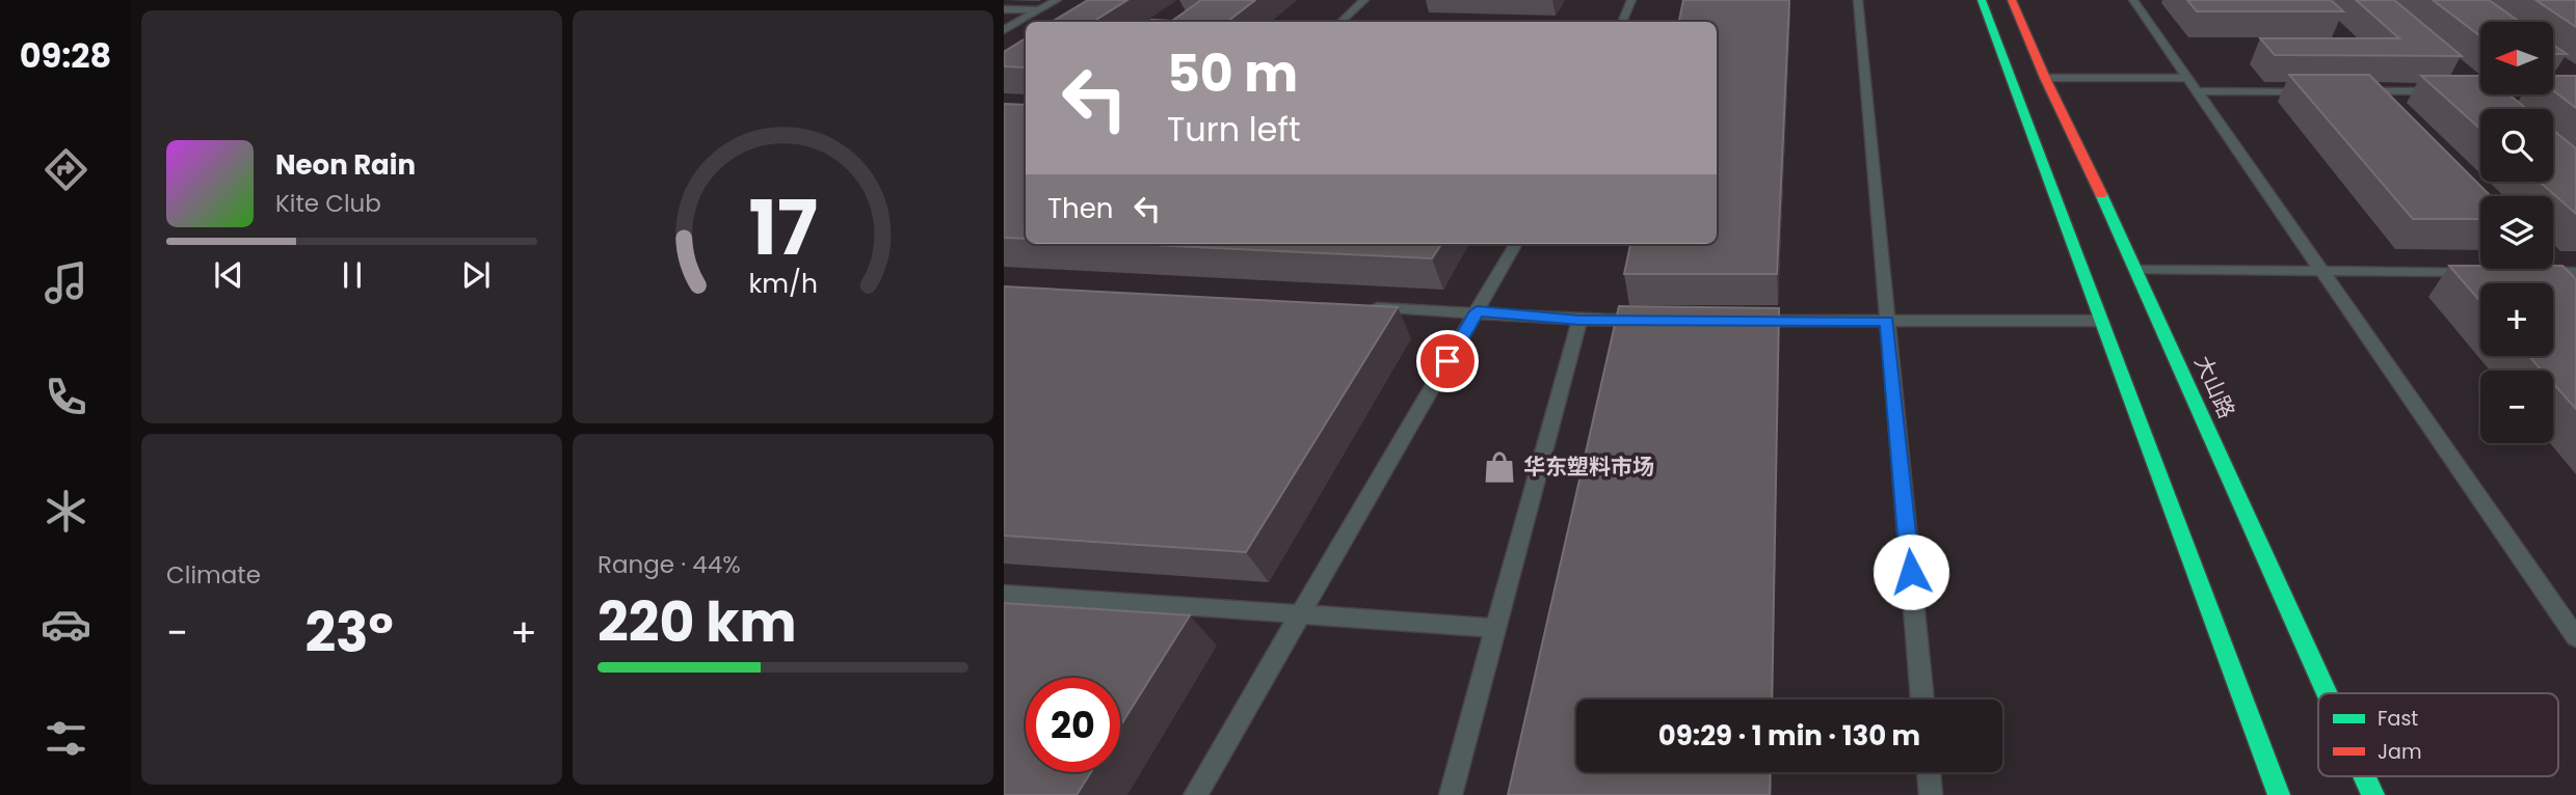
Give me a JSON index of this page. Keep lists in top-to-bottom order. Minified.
{"streets":{"main road":["大山路"]},"places":{"shop":["华东塑料市场"]},"legend":["Fast","Jam"],"north":"left","page":{"tabs":"09:28","map_buttons":["+","−"],"turn":["50 m","Turn left"],"song":["Neon Rain","Kite Club"],"then":"Then","tile":["Climate",["Range · 44%","220 km"]],"heat":["−","23°","+"],"limit":"20","trip":"09:29 · 1 min · 130 m","gauge":["17","km/h"]}}
